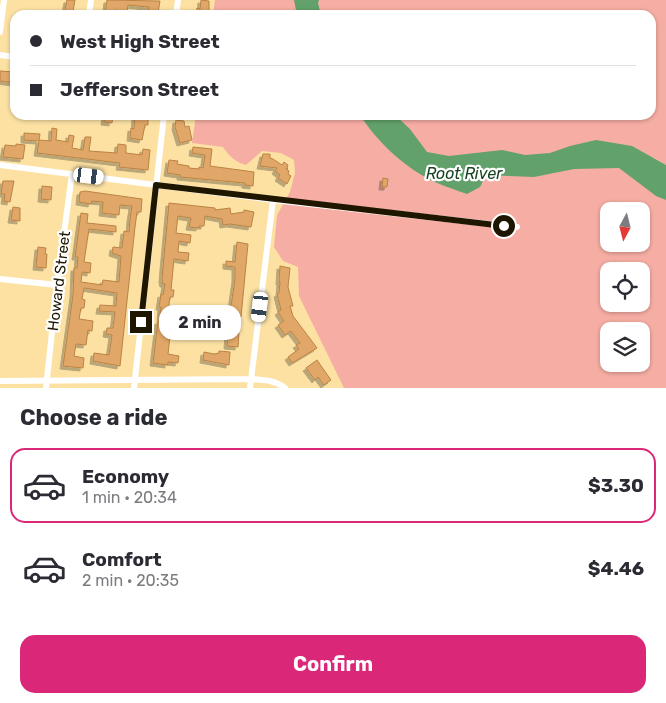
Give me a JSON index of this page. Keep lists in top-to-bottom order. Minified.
{"streets":{"street":["Howard Street"]},"water":["Root River"],"north":"bottom","page":{"banner":["West High Street","Jefferson Street"],"bubble":"2 min","heading":"Choose a ride","list":[{"name":"Economy","note":"1 min · 20:34","value":"$3.30"},{"name":"Comfort","note":"2 min · 20:35","value":"$4.46"}],"buttons":"Confirm"}}
